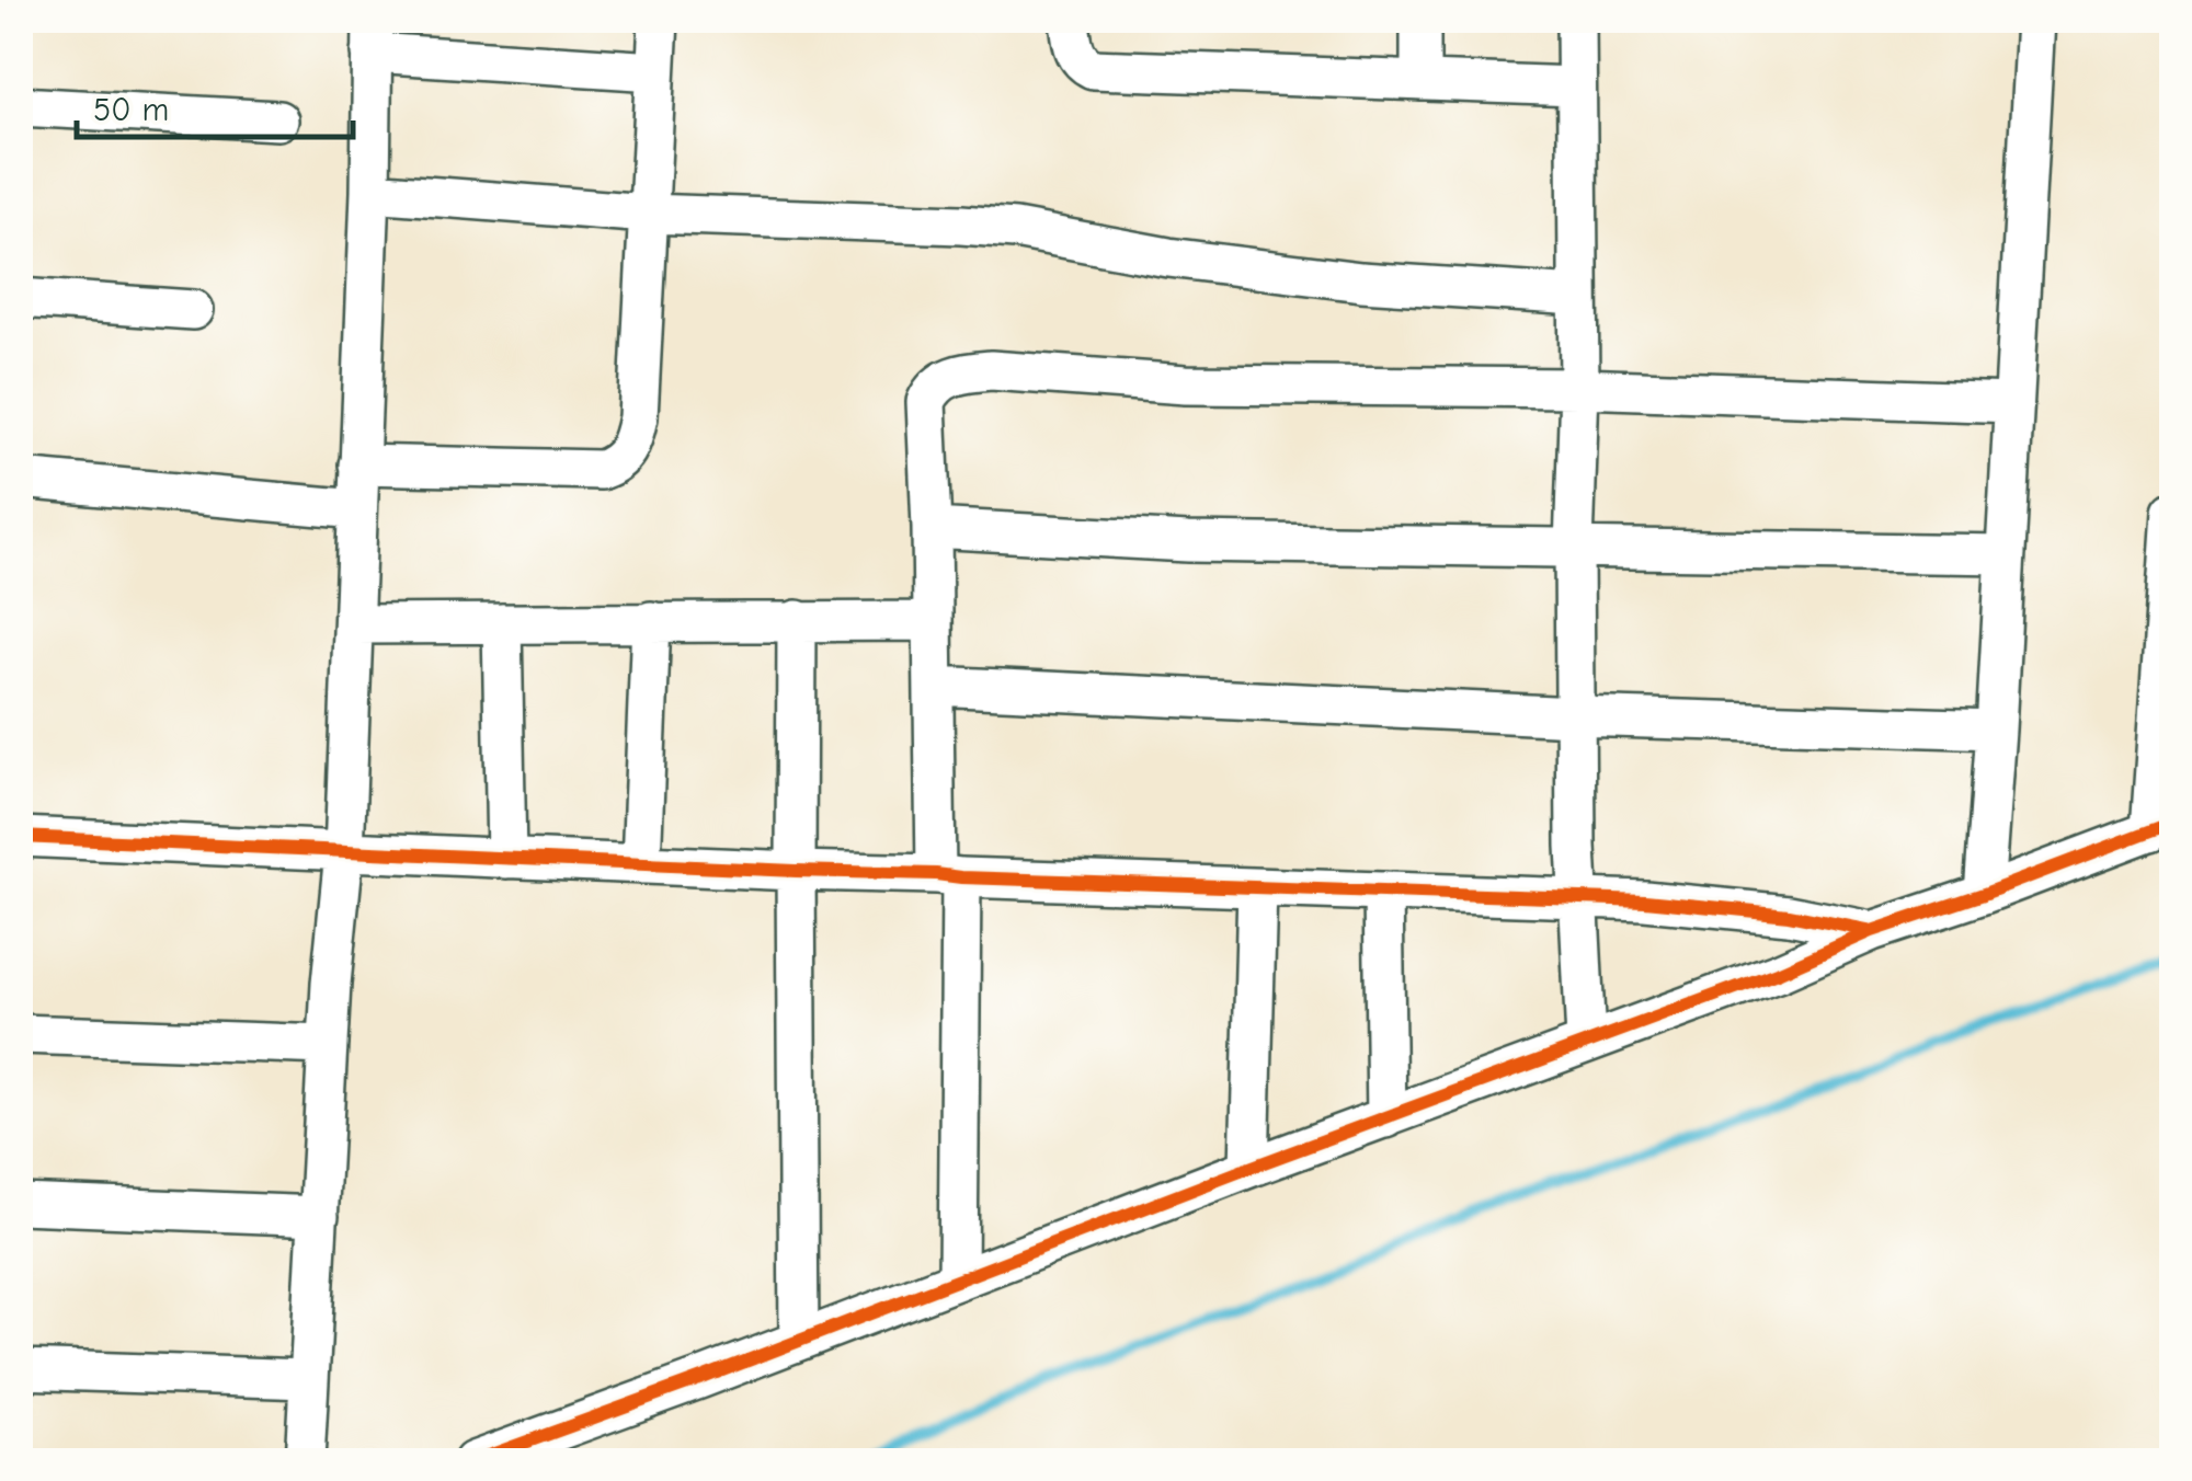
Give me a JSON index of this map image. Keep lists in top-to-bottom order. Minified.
{"scale_bar":"50 m"}
